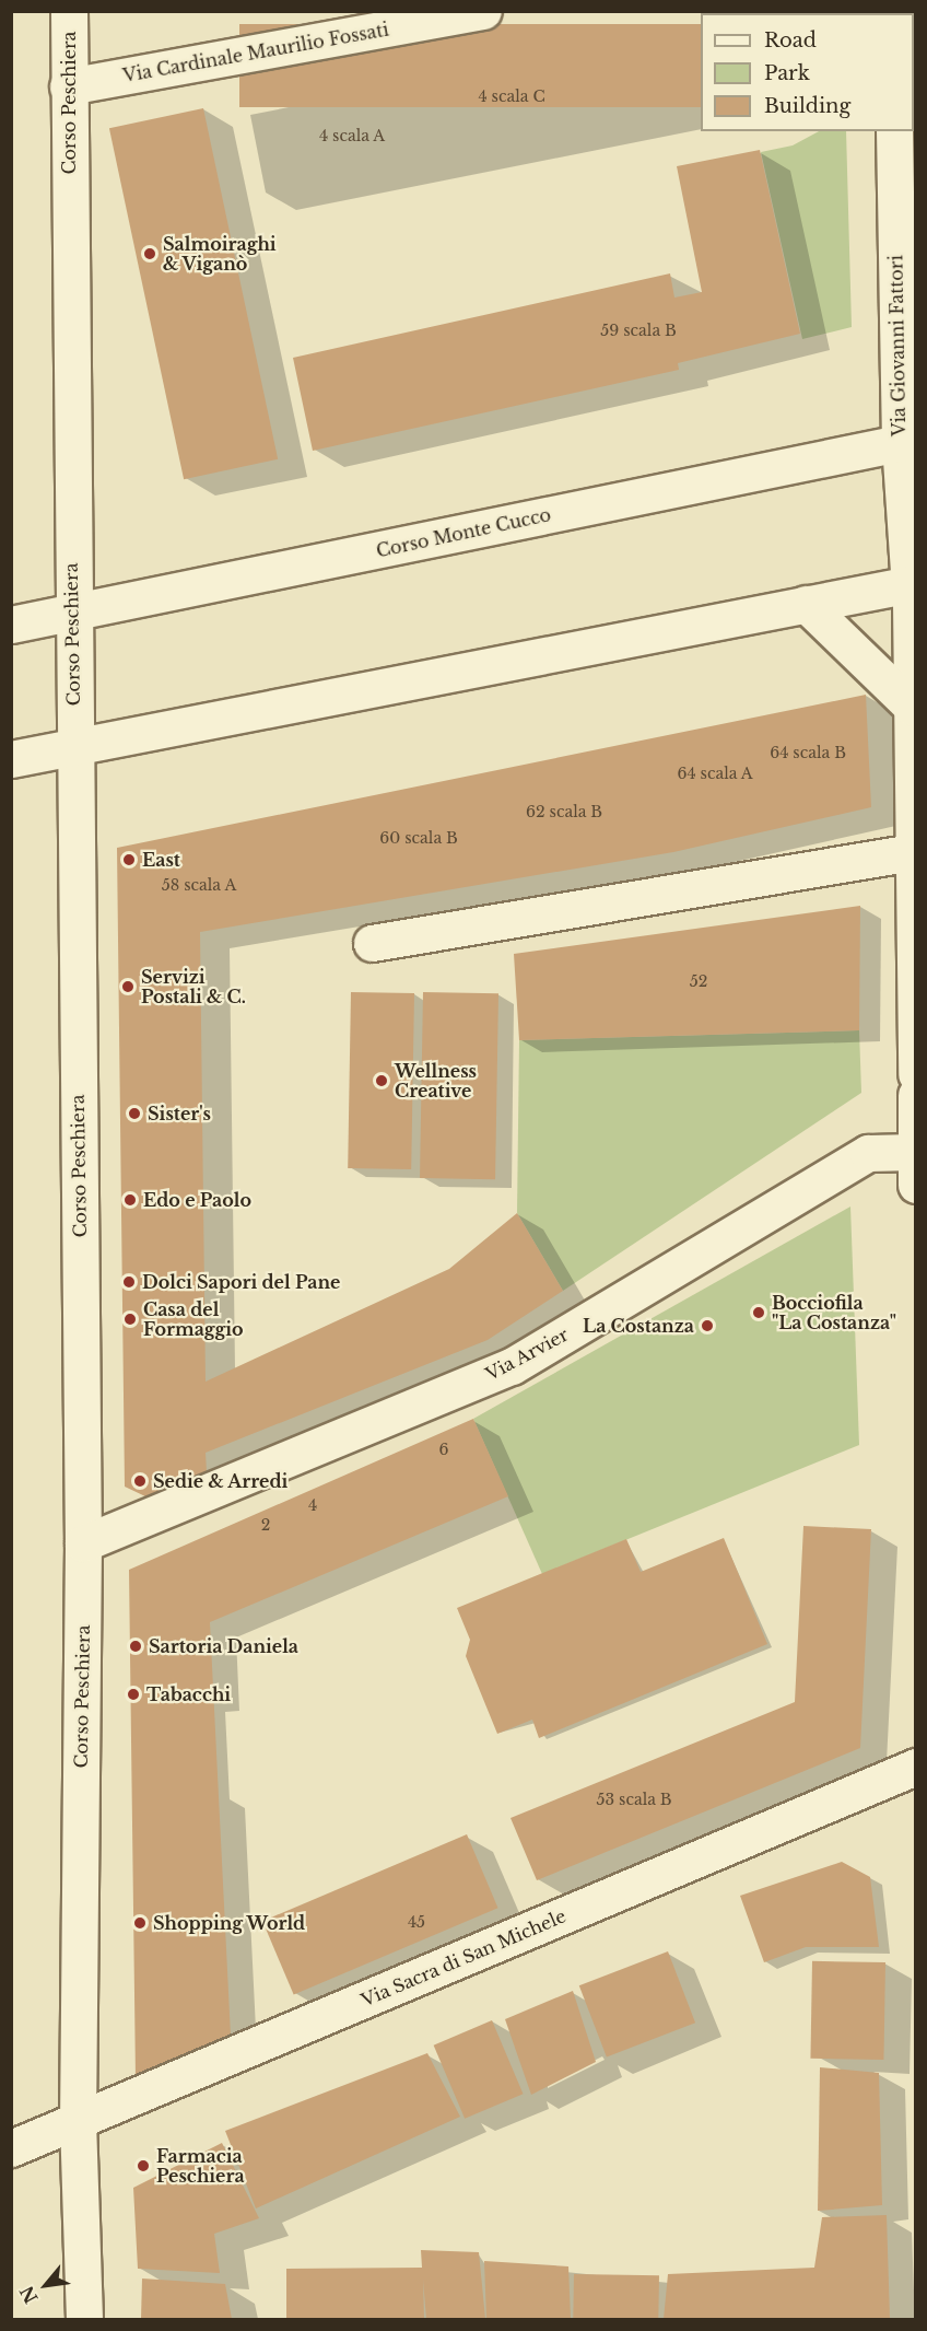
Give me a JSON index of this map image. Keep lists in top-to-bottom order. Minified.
{"streets":{"street":["Via Cardinale Maurilio Fossati","Corso Peschiera","Via Giovanni Fattori","Corso Monte Cucco","Via Arvier","Via Sacra di San Michele"]},"crossings":[["Via Cardinale Maurilio Fossati","Corso Peschiera"],["Corso Peschiera","Corso Monte Cucco"],["Corso Peschiera","Via Arvier"],["Corso Peschiera","Via Sacra di San Michele"],["Via Giovanni Fattori","Corso Monte Cucco"]],"places":["Salmoiraghi & Viganò","East","Servizi Postali & C.","Wellness Creative","Sister's","Edo e Paolo","Dolci Sapori del Pane","Bocciofila \"La Costanza\"","Casa del Formaggio","La Costanza","Sedie & Arredi","Sartoria Daniela","Tabacchi","Shopping World","Farmacia Peschiera"],"house_numbers":["4 scala C","4 scala A","59 scala B","64 scala B","64 scala A","62 scala B","60 scala B","58 scala A","52","6","4","2","53 scala B","45"],"legend":["Road","Park","Building"],"north":"bottom left"}
